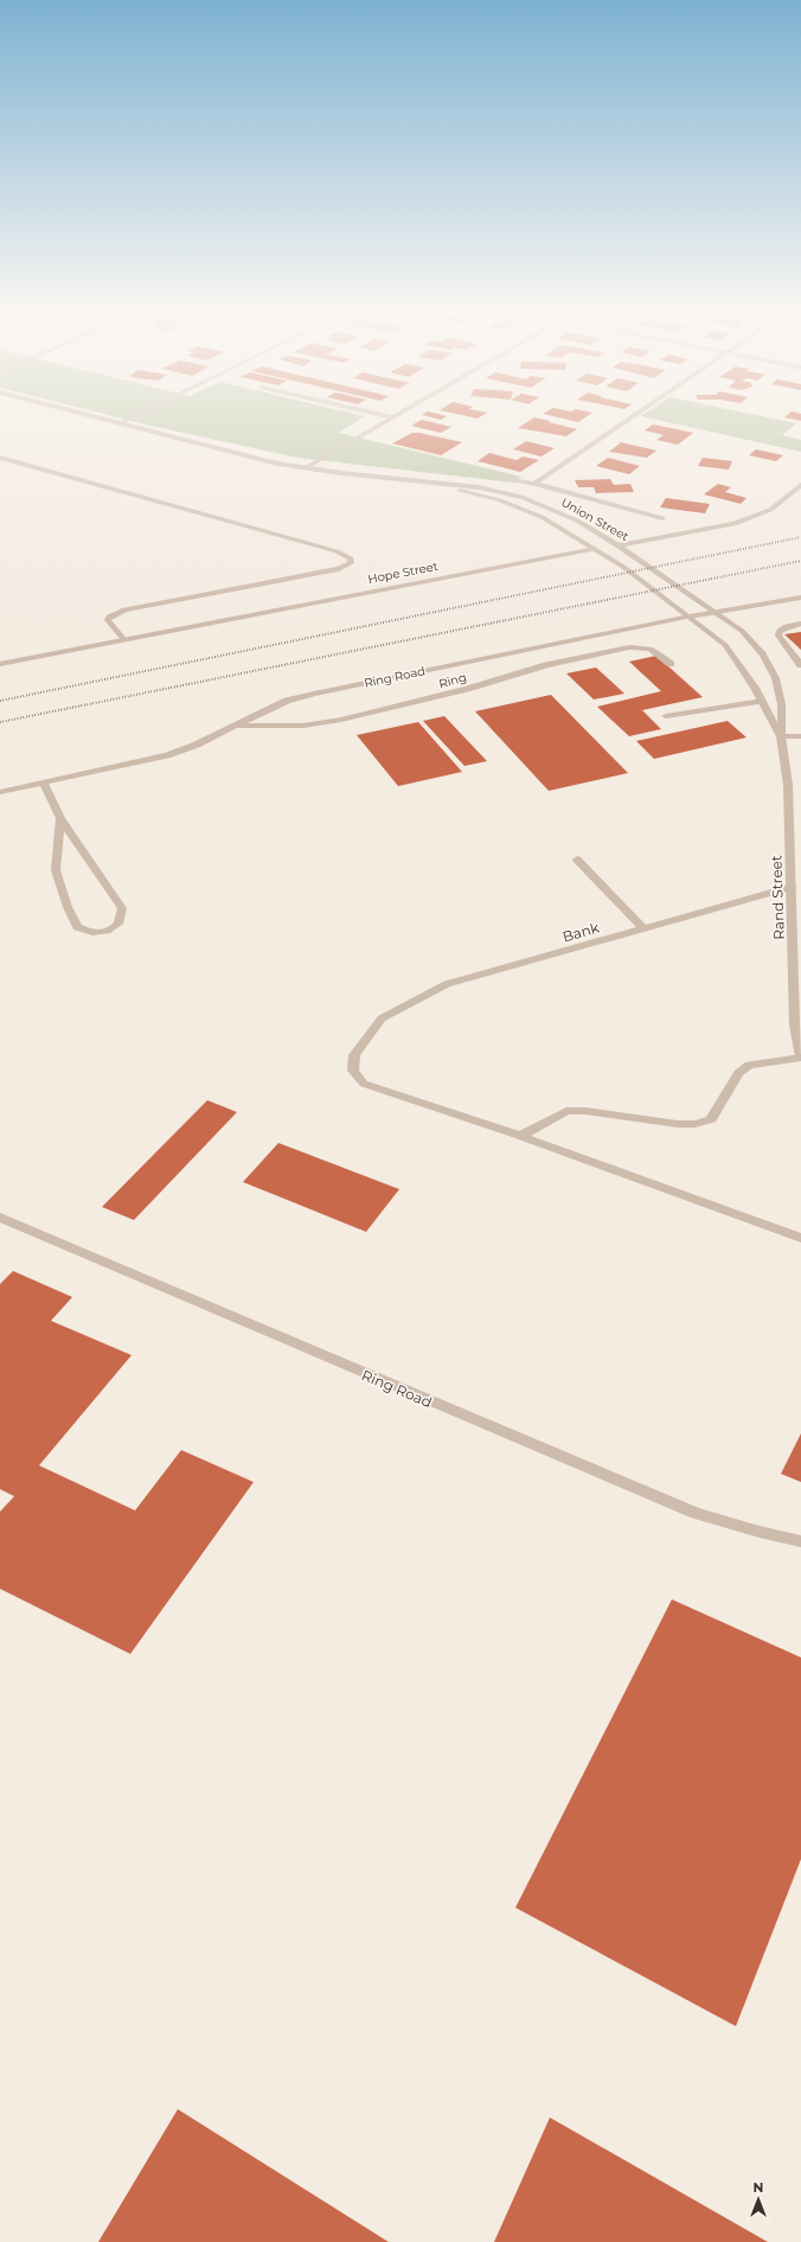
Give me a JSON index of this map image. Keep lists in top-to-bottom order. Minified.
{"streets":{"street":["Union Street","Hope Street","Ring Road","Ring","Rand Street","Bank"]},"crossings":[["Union Street","Hope Street"],["Union Street","Ring Road"],["Union Street","Rand Street"],["Ring Road","Ring"],["Ring Road","Rand Street"],["Rand Street","Bank"]],"north":"top"}
